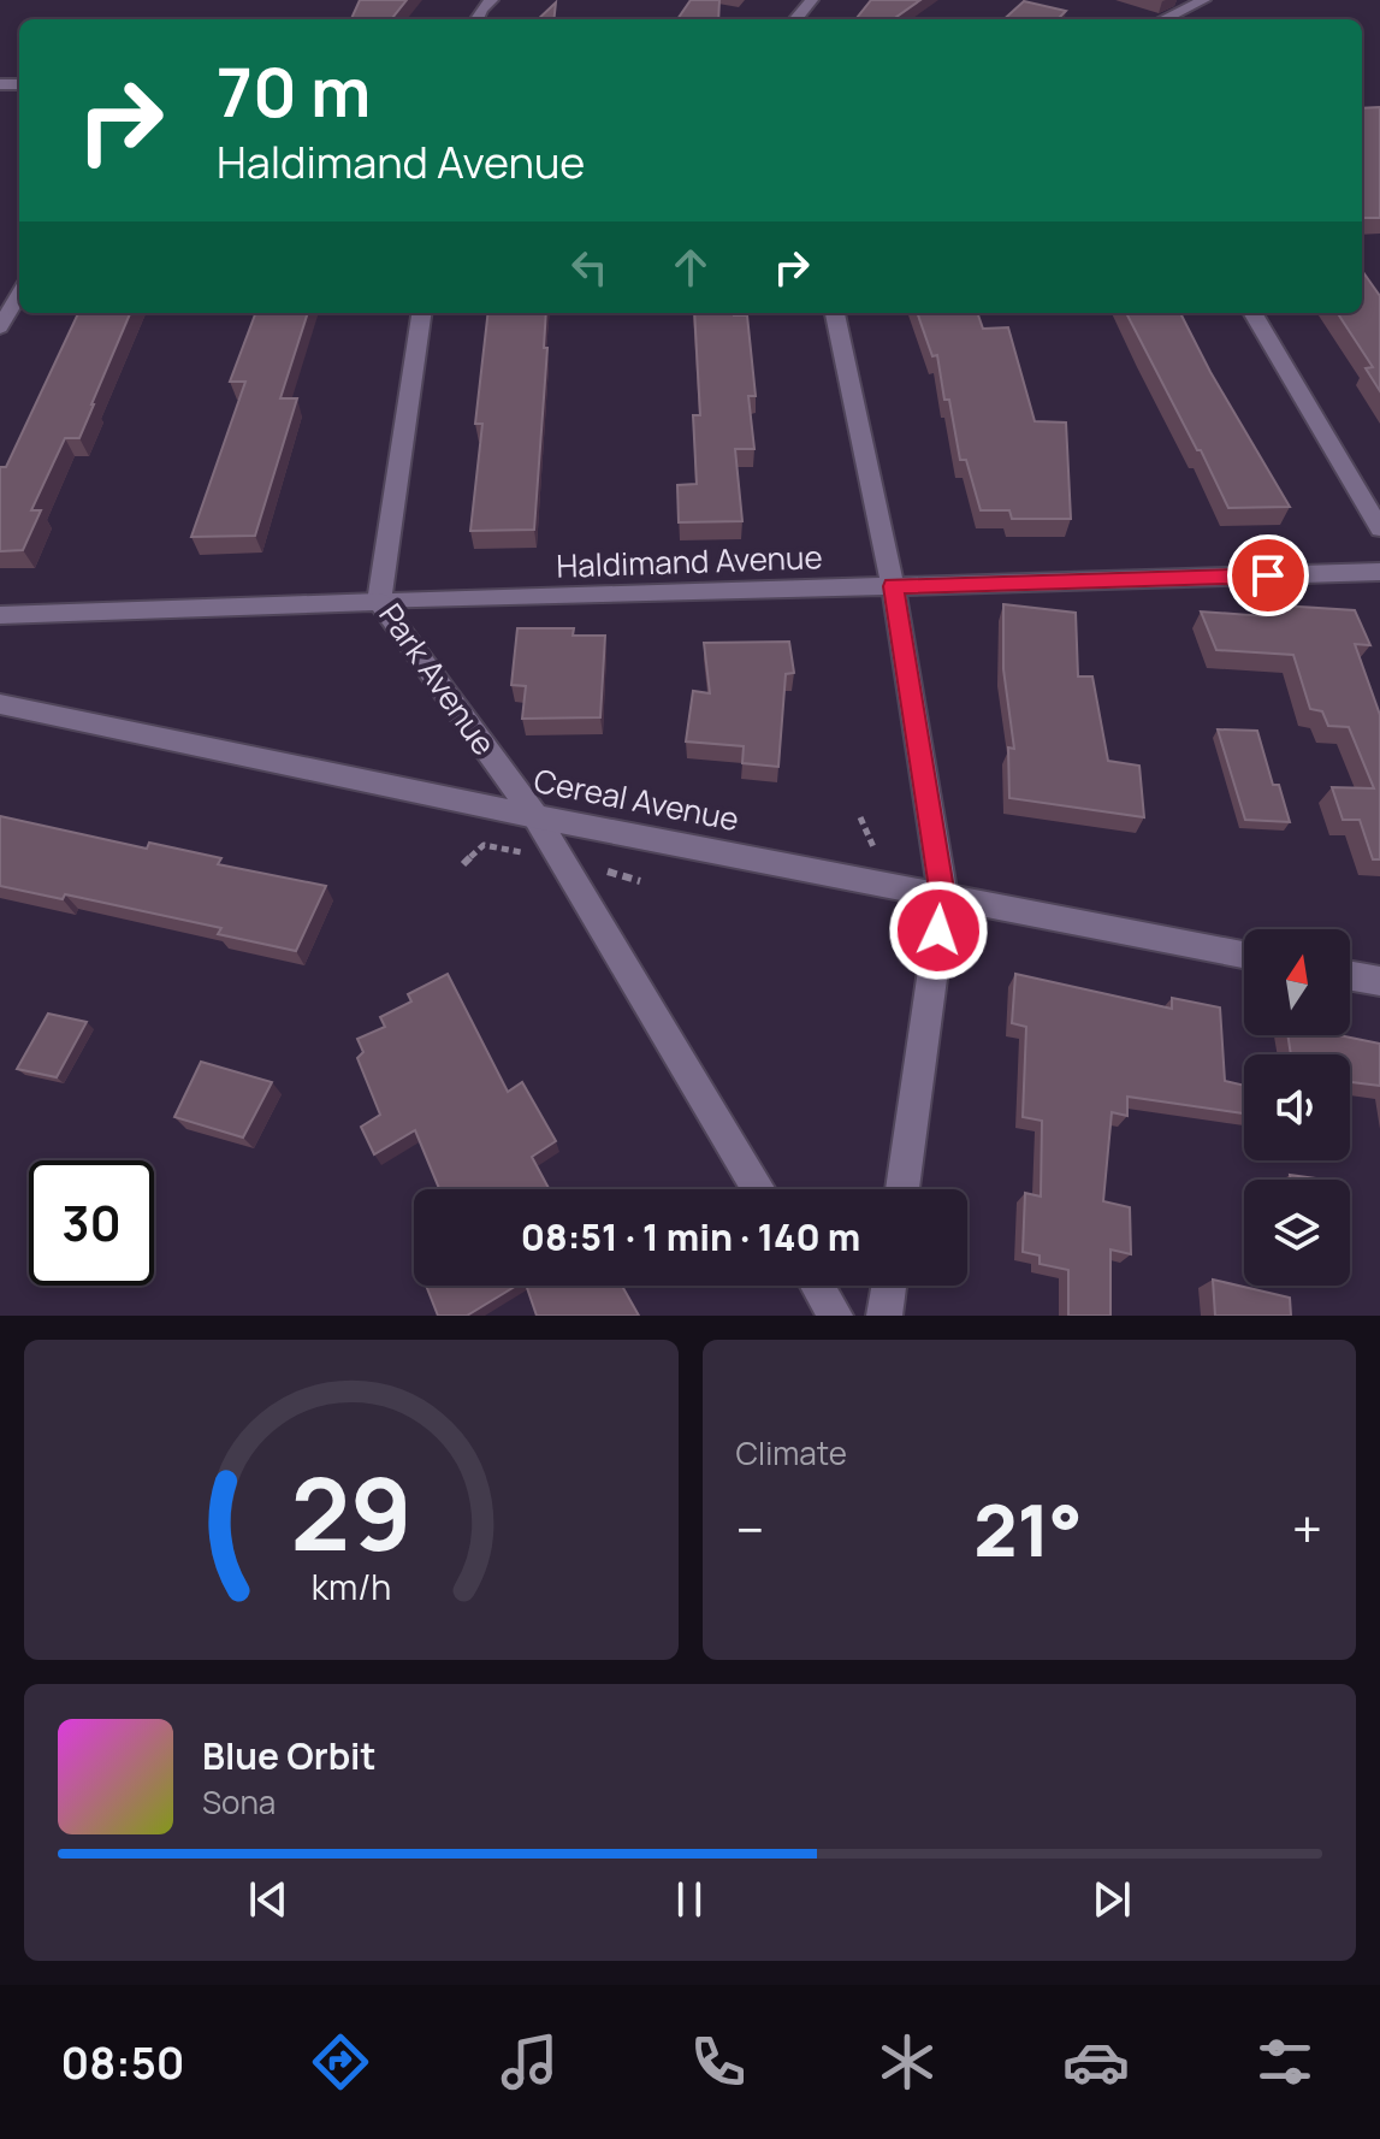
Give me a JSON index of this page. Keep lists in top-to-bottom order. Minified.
{"streets":{"street":["Haldimand Avenue","Park Avenue","Cereal Avenue"]},"crossings":[["Haldimand Avenue","Park Avenue"],["Park Avenue","Cereal Avenue"]],"north":"top","page":{"turn":["70 m","Haldimand Avenue"],"limit":"30","trip":"08:51 · 1 min · 140 m","tile":"Climate","heat":["−","21°","+"],"song":["Blue Orbit","Sona"],"tabs":"08:50","gauge":["29","km/h"]}}
